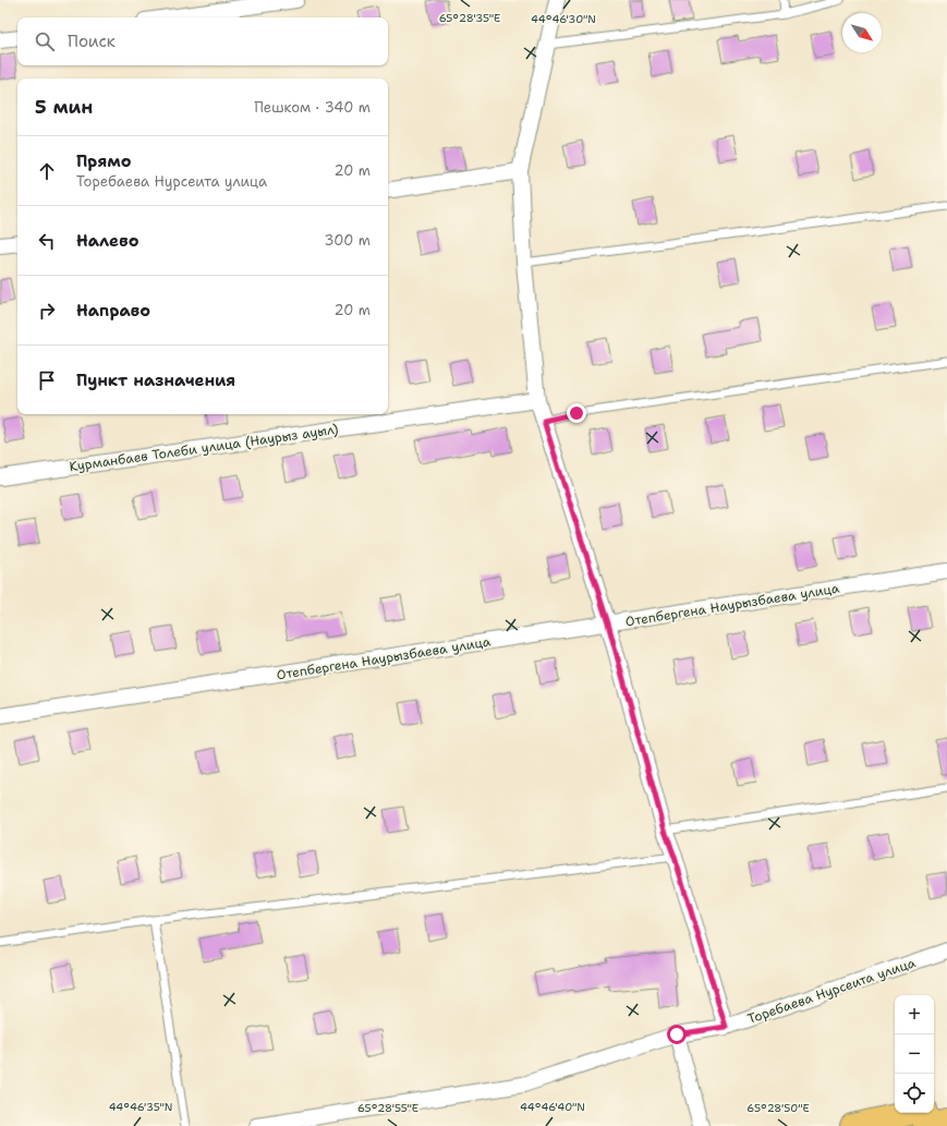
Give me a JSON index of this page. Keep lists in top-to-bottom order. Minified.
{"streets":{"street":["Курманбаев Толеби улица (Наурыз ауыл)","Отепбергена Наурызбаева улица","Торебаева Нурсеита улица"]},"north":"bottom right","page":{"search":"Поиск","heading":["5 мин","Пешком · 340 m"],"list":[["Прямо","Торебаева Нурсеита улица","20 m"],["Налево","300 m"],["Направо","20 m"],"Пункт назначения"],"map_buttons":["+","−"]},"coordinates":["65°28'35\"E","44°46'30\"N","44°46'35\"N","44°46'40\"N","65°28'55\"E","65°28'50\"E"]}
